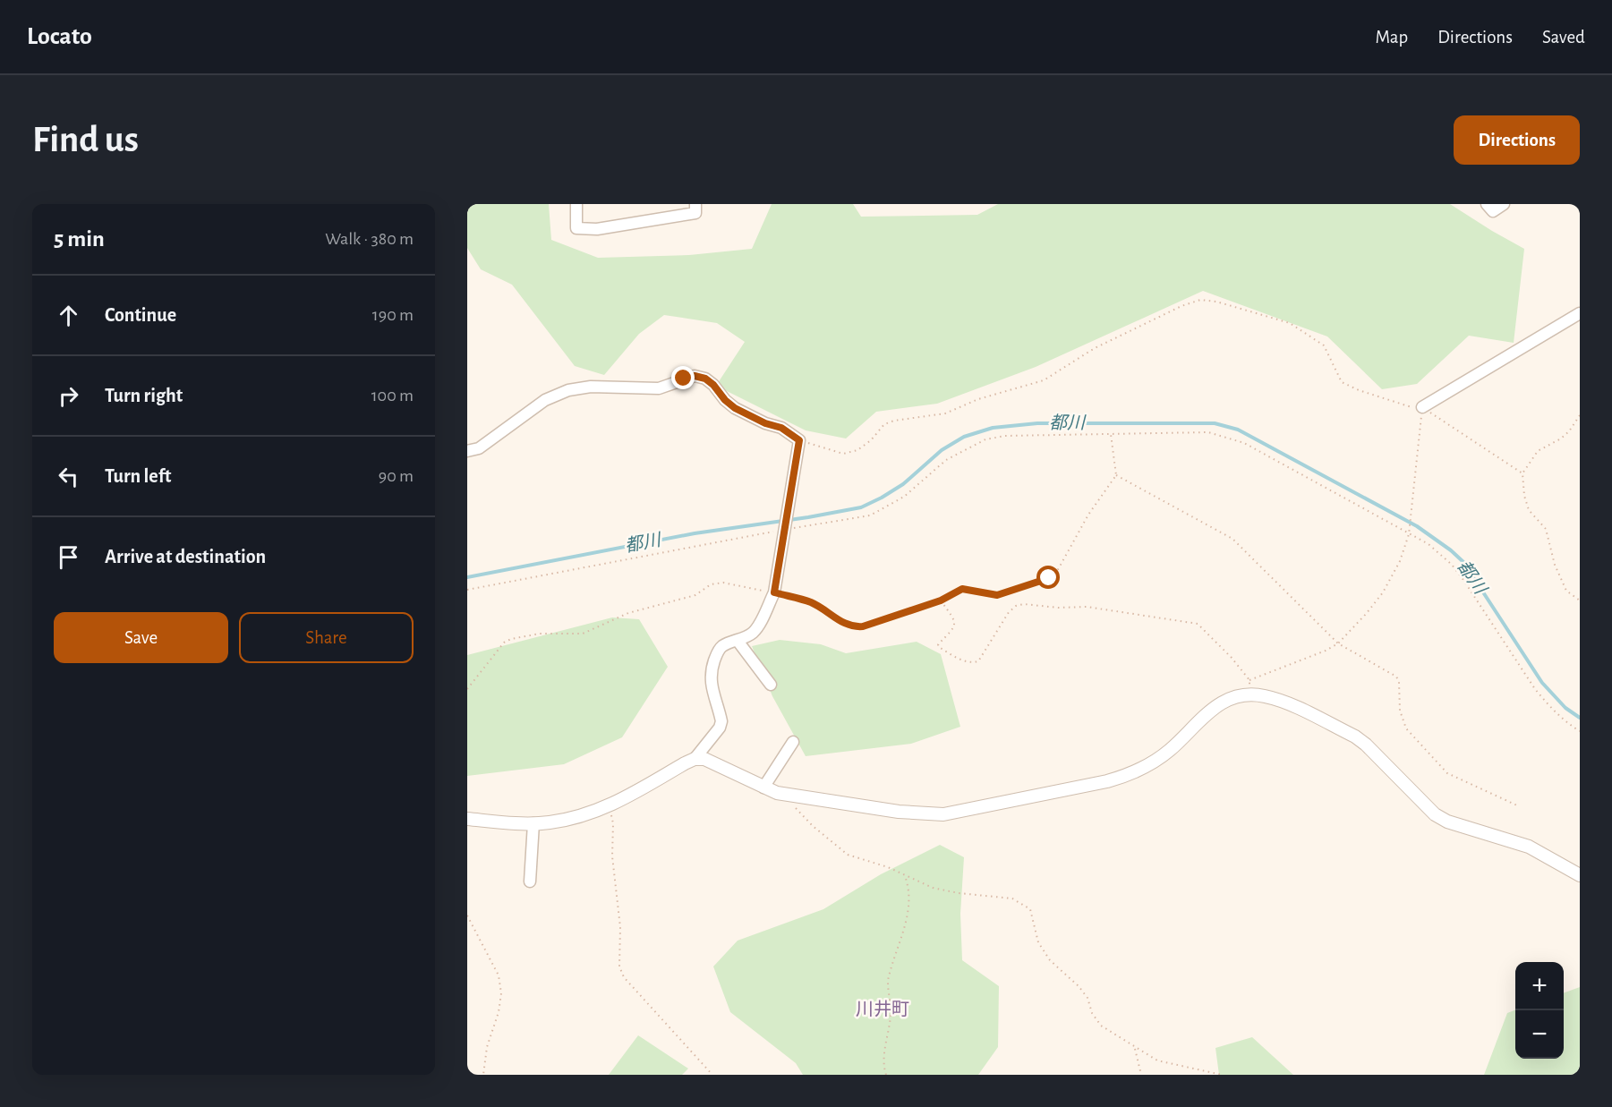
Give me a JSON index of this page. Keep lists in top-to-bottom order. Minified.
{"districts":["川井町"],"water":["都川"],"page":{"header":"Locato","nav":["Map","Directions","Saved"],"buttons":["Directions",["Save","Share"]],"title":"Find us","heading":["5 min","Walk · 380 m"],"list":[["Continue","190 m"],["Turn right","100 m"],["Turn left","90 m"],"Arrive at destination"],"map_buttons":["+","−"]}}
